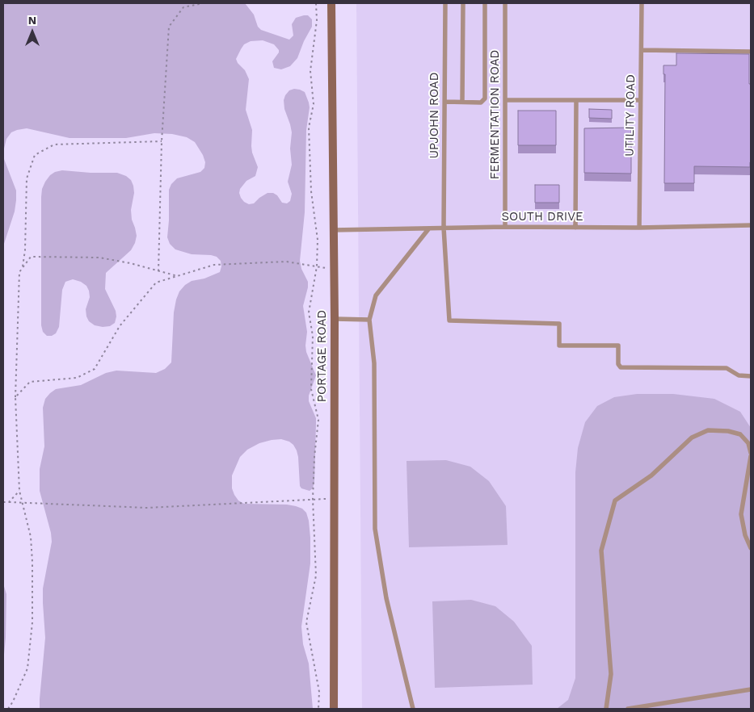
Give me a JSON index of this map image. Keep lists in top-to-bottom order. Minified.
{"streets":{"main road":["PORTAGE ROAD"],"lane":["FERMENTATION ROAD","UPJOHN ROAD","UTILITY ROAD","SOUTH DRIVE"]},"crossings":[["FERMENTATION ROAD","SOUTH DRIVE"],["UPJOHN ROAD","SOUTH DRIVE"],["UTILITY ROAD","SOUTH DRIVE"],["SOUTH DRIVE","PORTAGE ROAD"]],"north":"top"}
